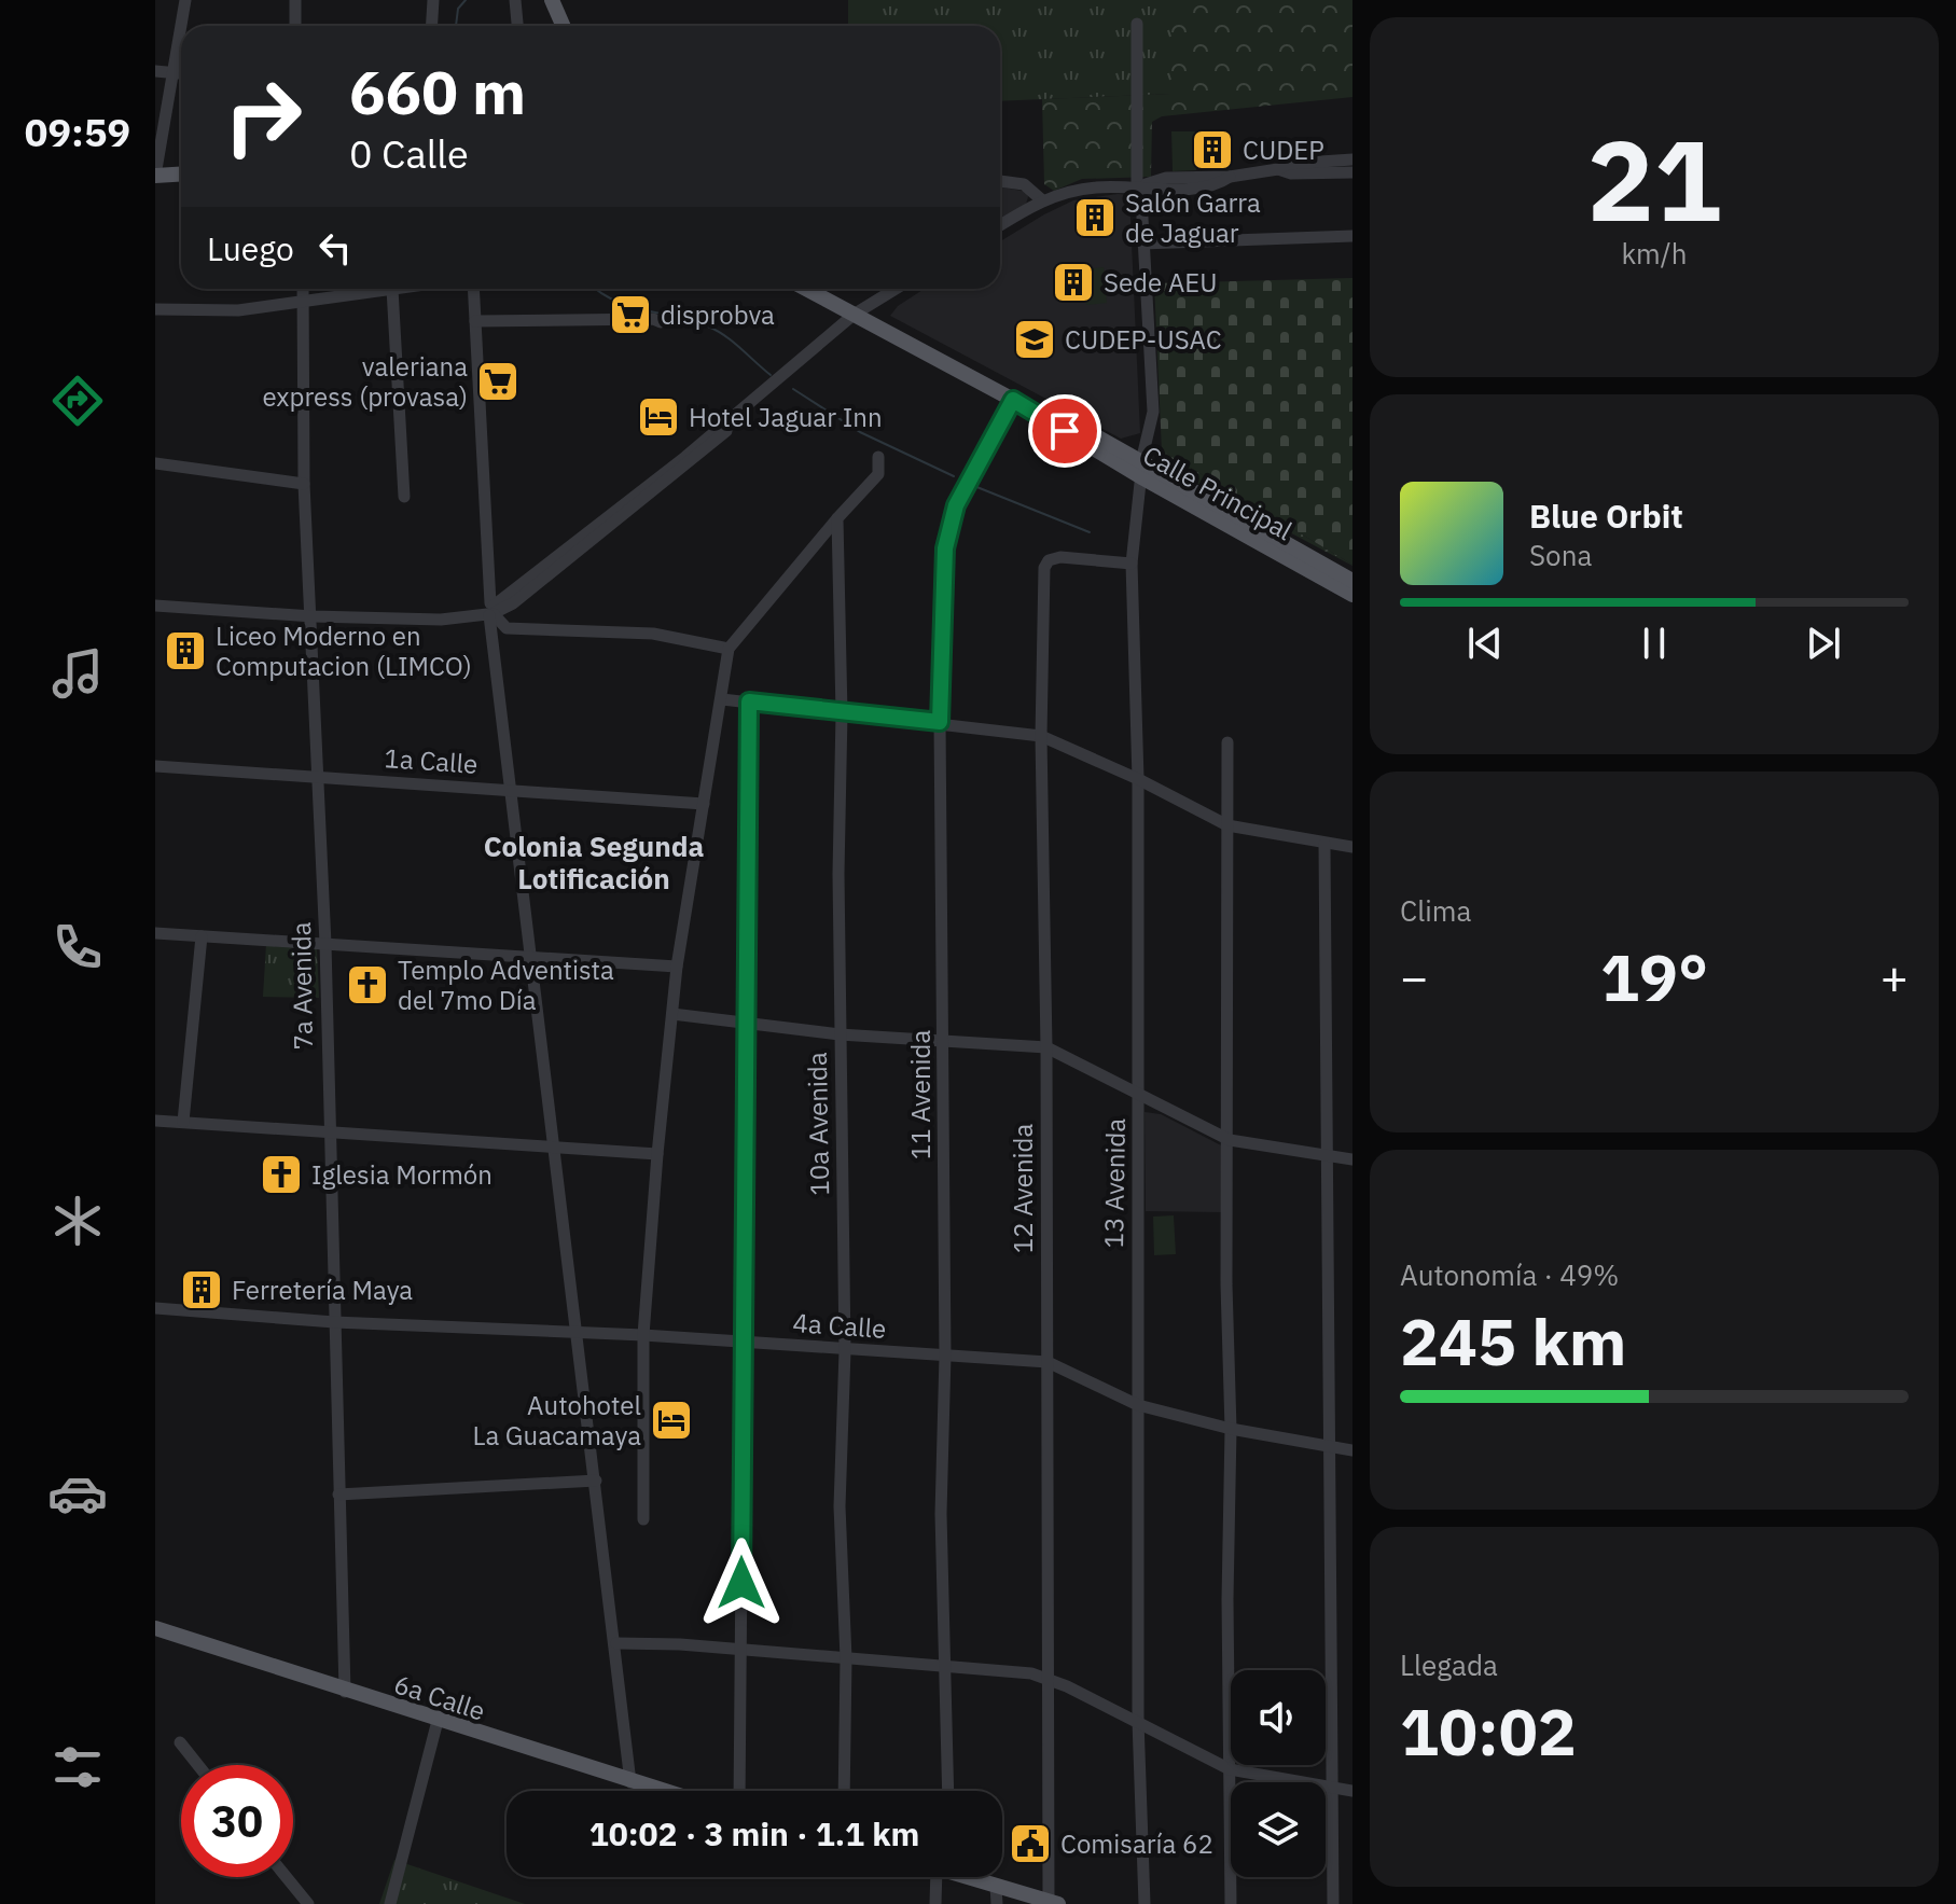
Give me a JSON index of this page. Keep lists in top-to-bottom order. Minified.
{"streets":{"main road":["Calle Principal","6a Calle"],"street":["1a Calle","7a Avenida","11 Avenida","10a Avenida","13 Avenida","12 Avenida","4a Calle"]},"crossings":[["Calle Principal","11 Avenida"],["Calle Principal","13 Avenida"],["1a Calle","7a Avenida"],["7a Avenida","4a Calle"],["7a Avenida","6a Calle"],["11 Avenida","4a Calle"],["10a Avenida","4a Calle"],["13 Avenida","12 Avenida"],["13 Avenida","4a Calle"],["12 Avenida","4a Calle"]],"districts":["Colonia Segunda Lotificación"],"places":{"building":["CUDEP","Salón Garra de Jaguar","Sede AEU","Liceo Moderno en Computacion (LIMCO)","Ferretería Maya"],"supermarket":["disprobva","valeriana express (provasa)"],"school or university":["CUDEP-USAC"],"hotel":["Hotel Jaguar Inn","Autohotel La Guacamaya"],"church":["Templo Adventista del 7mo Día","Iglesia Mormón"],"public building":["Comisaría 62"]},"page":{"tabs":"09:59","tile":[["21","km/h"],"Clima",["Autonomía · 49%","245 km"],["Llegada","10:02"]],"turn":["660 m","0 Calle"],"then":"Luego","song":["Blue Orbit","Sona"],"heat":["−","19°","+"],"limit":"30","trip":"10:02 · 3 min · 1.1 km"}}
